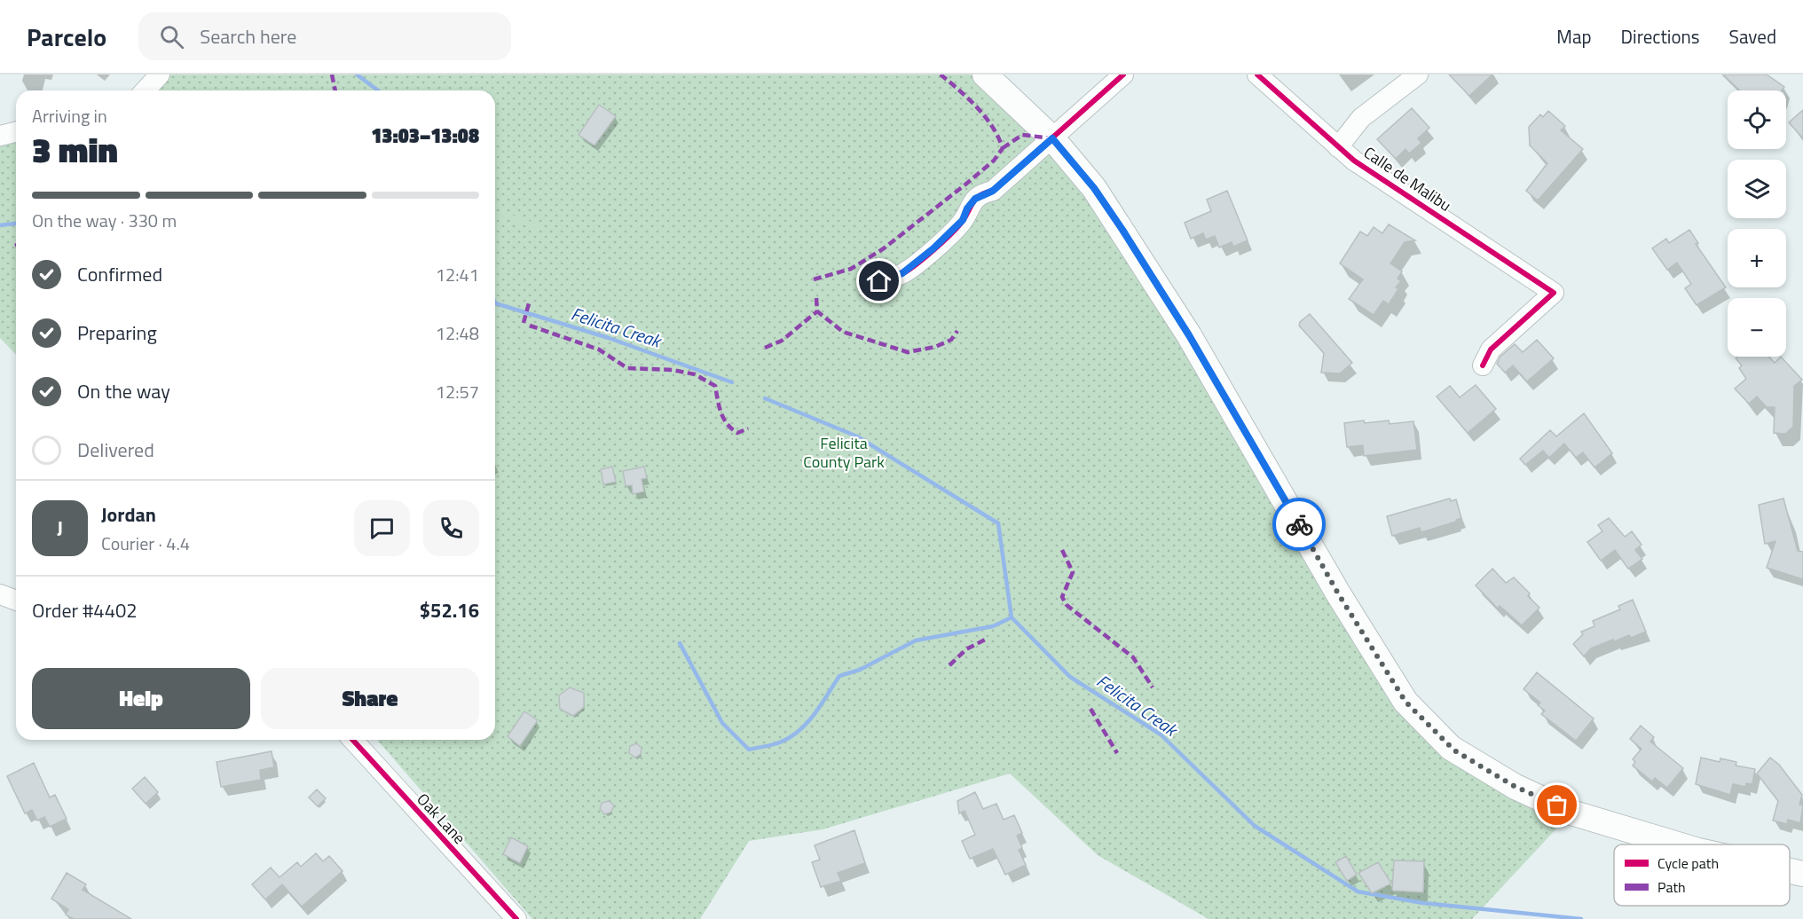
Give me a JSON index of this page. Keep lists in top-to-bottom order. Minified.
{"streets":{"street":["Calle de Malibu","Oak Lane"]},"water":["Felicita Creak"],"parks":["Felicita County Park"],"legend":["Cycle path","Path"],"page":{"header":"Parcelo","search":"Search here","nav":["Map","Directions","Saved"],"map_buttons":["+","−"],"heading":["3 min","Arriving in","13:03–13:08"],"panel":["Jordan","Courier · 4.4","Order #4402","$52.16"],"bar":"On the way · 330 m","list":[["Confirmed","12:41"],["Preparing","12:48"],["On the way","12:57"],"Delivered"],"round":"J","buttons":["Help","Share"]}}
